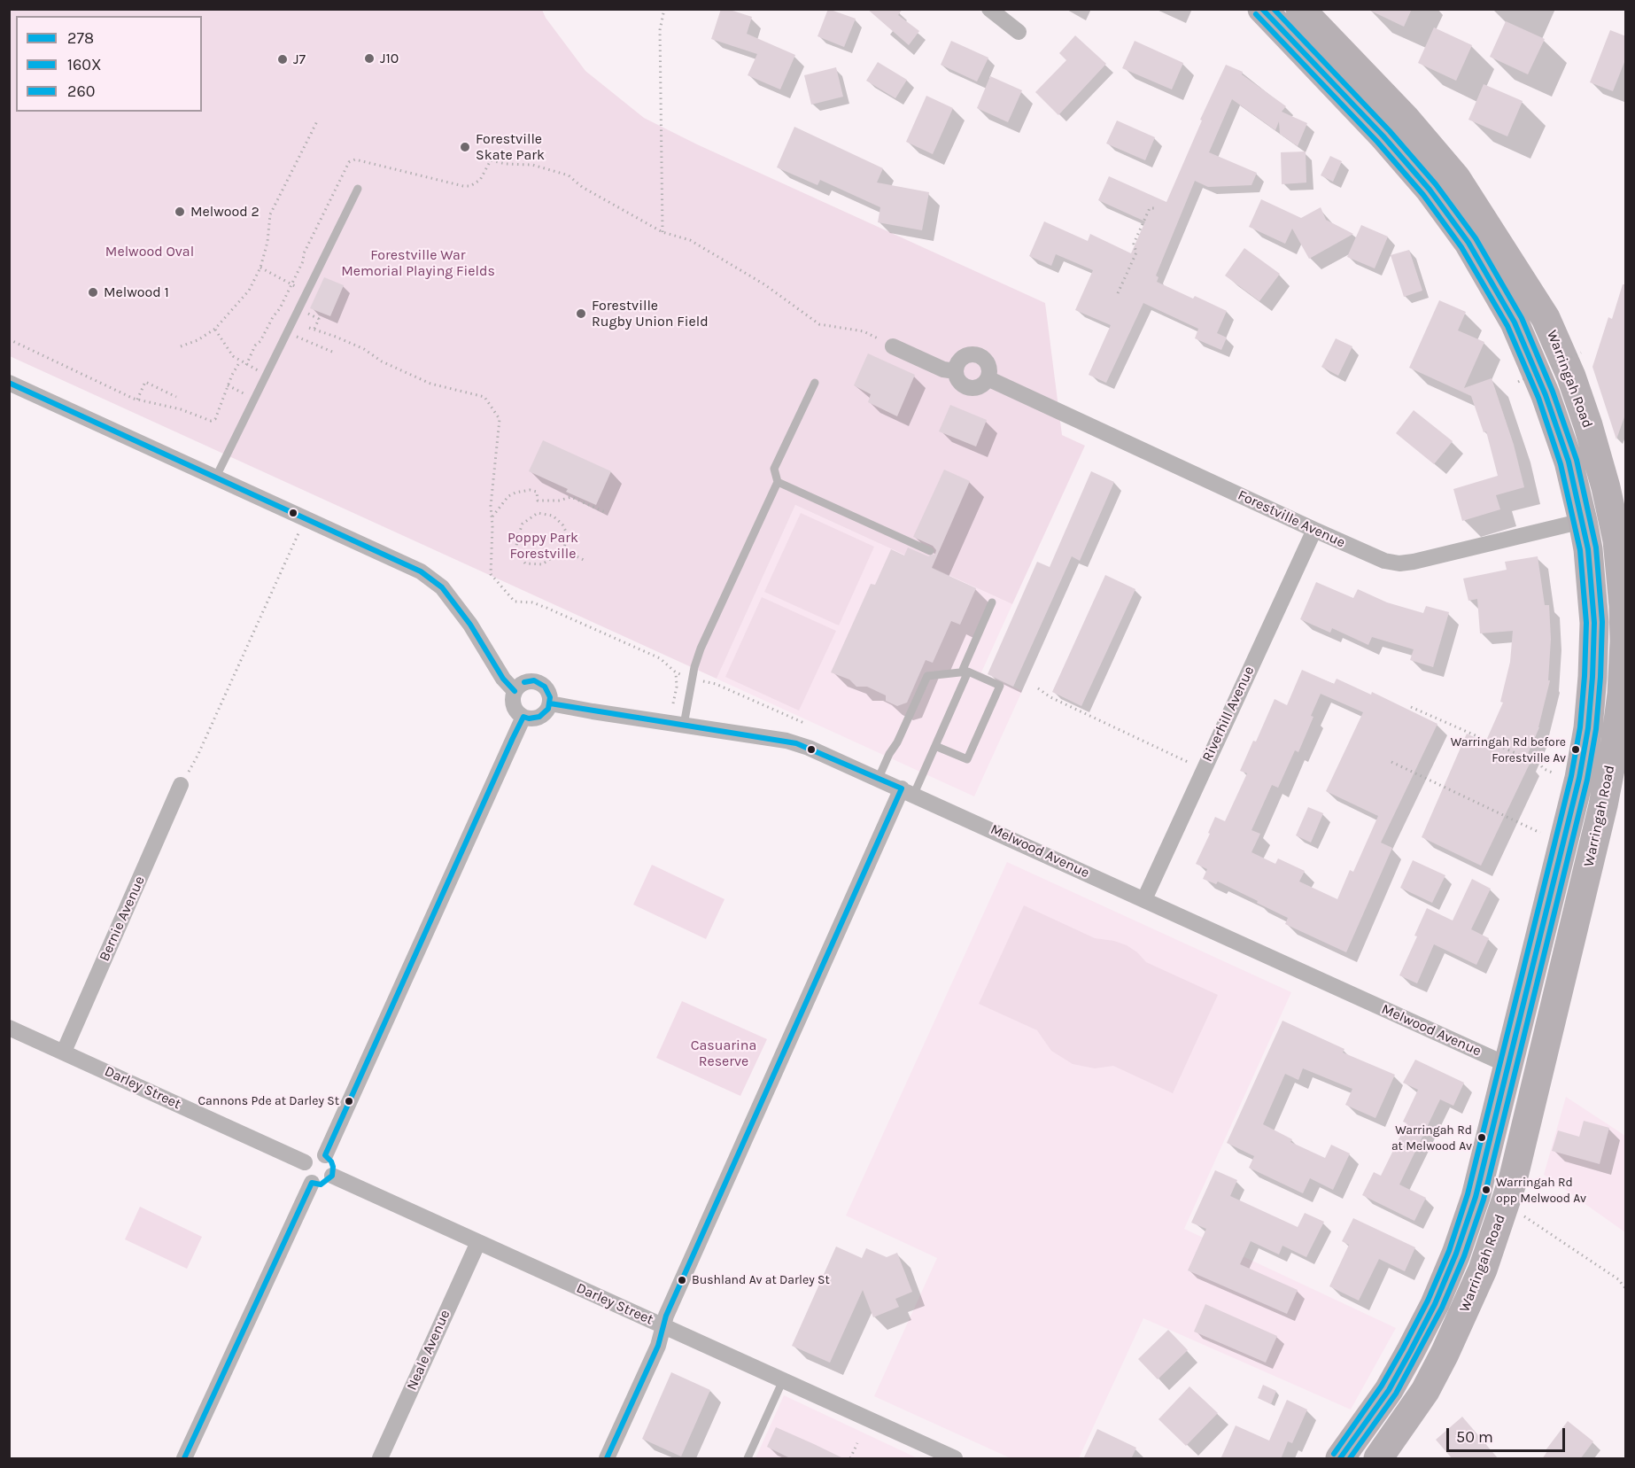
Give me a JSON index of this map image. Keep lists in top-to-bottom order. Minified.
{"streets":{"highway":["Warringah Road","Forestville Avenue"],"street":["Riverhill Avenue","Melwood Avenue","Bernie Avenue","Darley Street","Neale Avenue"]},"crossings":[["Warringah Road","Forestville Avenue"],["Warringah Road","Melwood Avenue"],["Forestville Avenue","Riverhill Avenue"],["Riverhill Avenue","Melwood Avenue"],["Bernie Avenue","Darley Street"],["Darley Street","Neale Avenue"]],"parks":["Melwood Oval","Forestville War Memorial Playing Fields","Poppy Park Forestville","Casuarina Reserve"],"places":["J10","J7","Forestville Skate Park","Melwood 2","Melwood 1","Forestville Rugby Union Field","Warringah Rd before Forestville Av","Cannons Pde at Darley St","Warringah Rd at Melwood Av","Warringah Rd opp Melwood Av","Bushland Av at Darley St"],"lines":["transit line 278","transit line 260","transit line 160X"],"legend":["278","160X","260"],"scale_bar":"50 m"}
